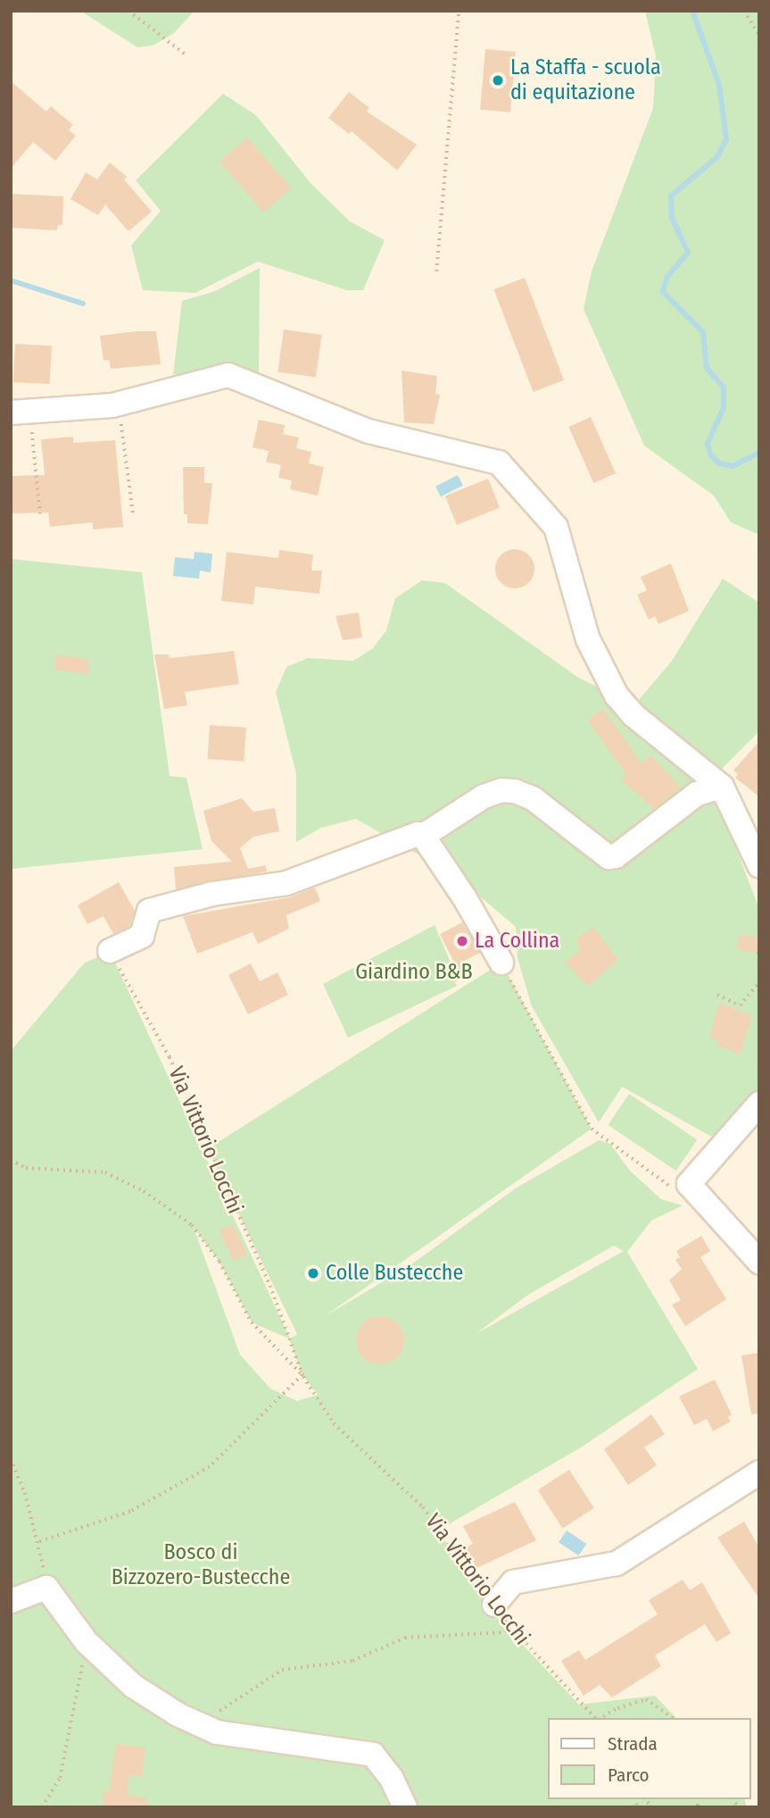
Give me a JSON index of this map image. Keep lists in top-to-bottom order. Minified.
{"streets":{"path":["Via Vittorio Locchi"]},"parks":["Giardino B&B","Bosco di Bizzozero-Bustecche"],"places":["La Staffa - scuola di equitazione","La Collina","Colle Bustecche"],"legend":["Strada","Parco"]}
